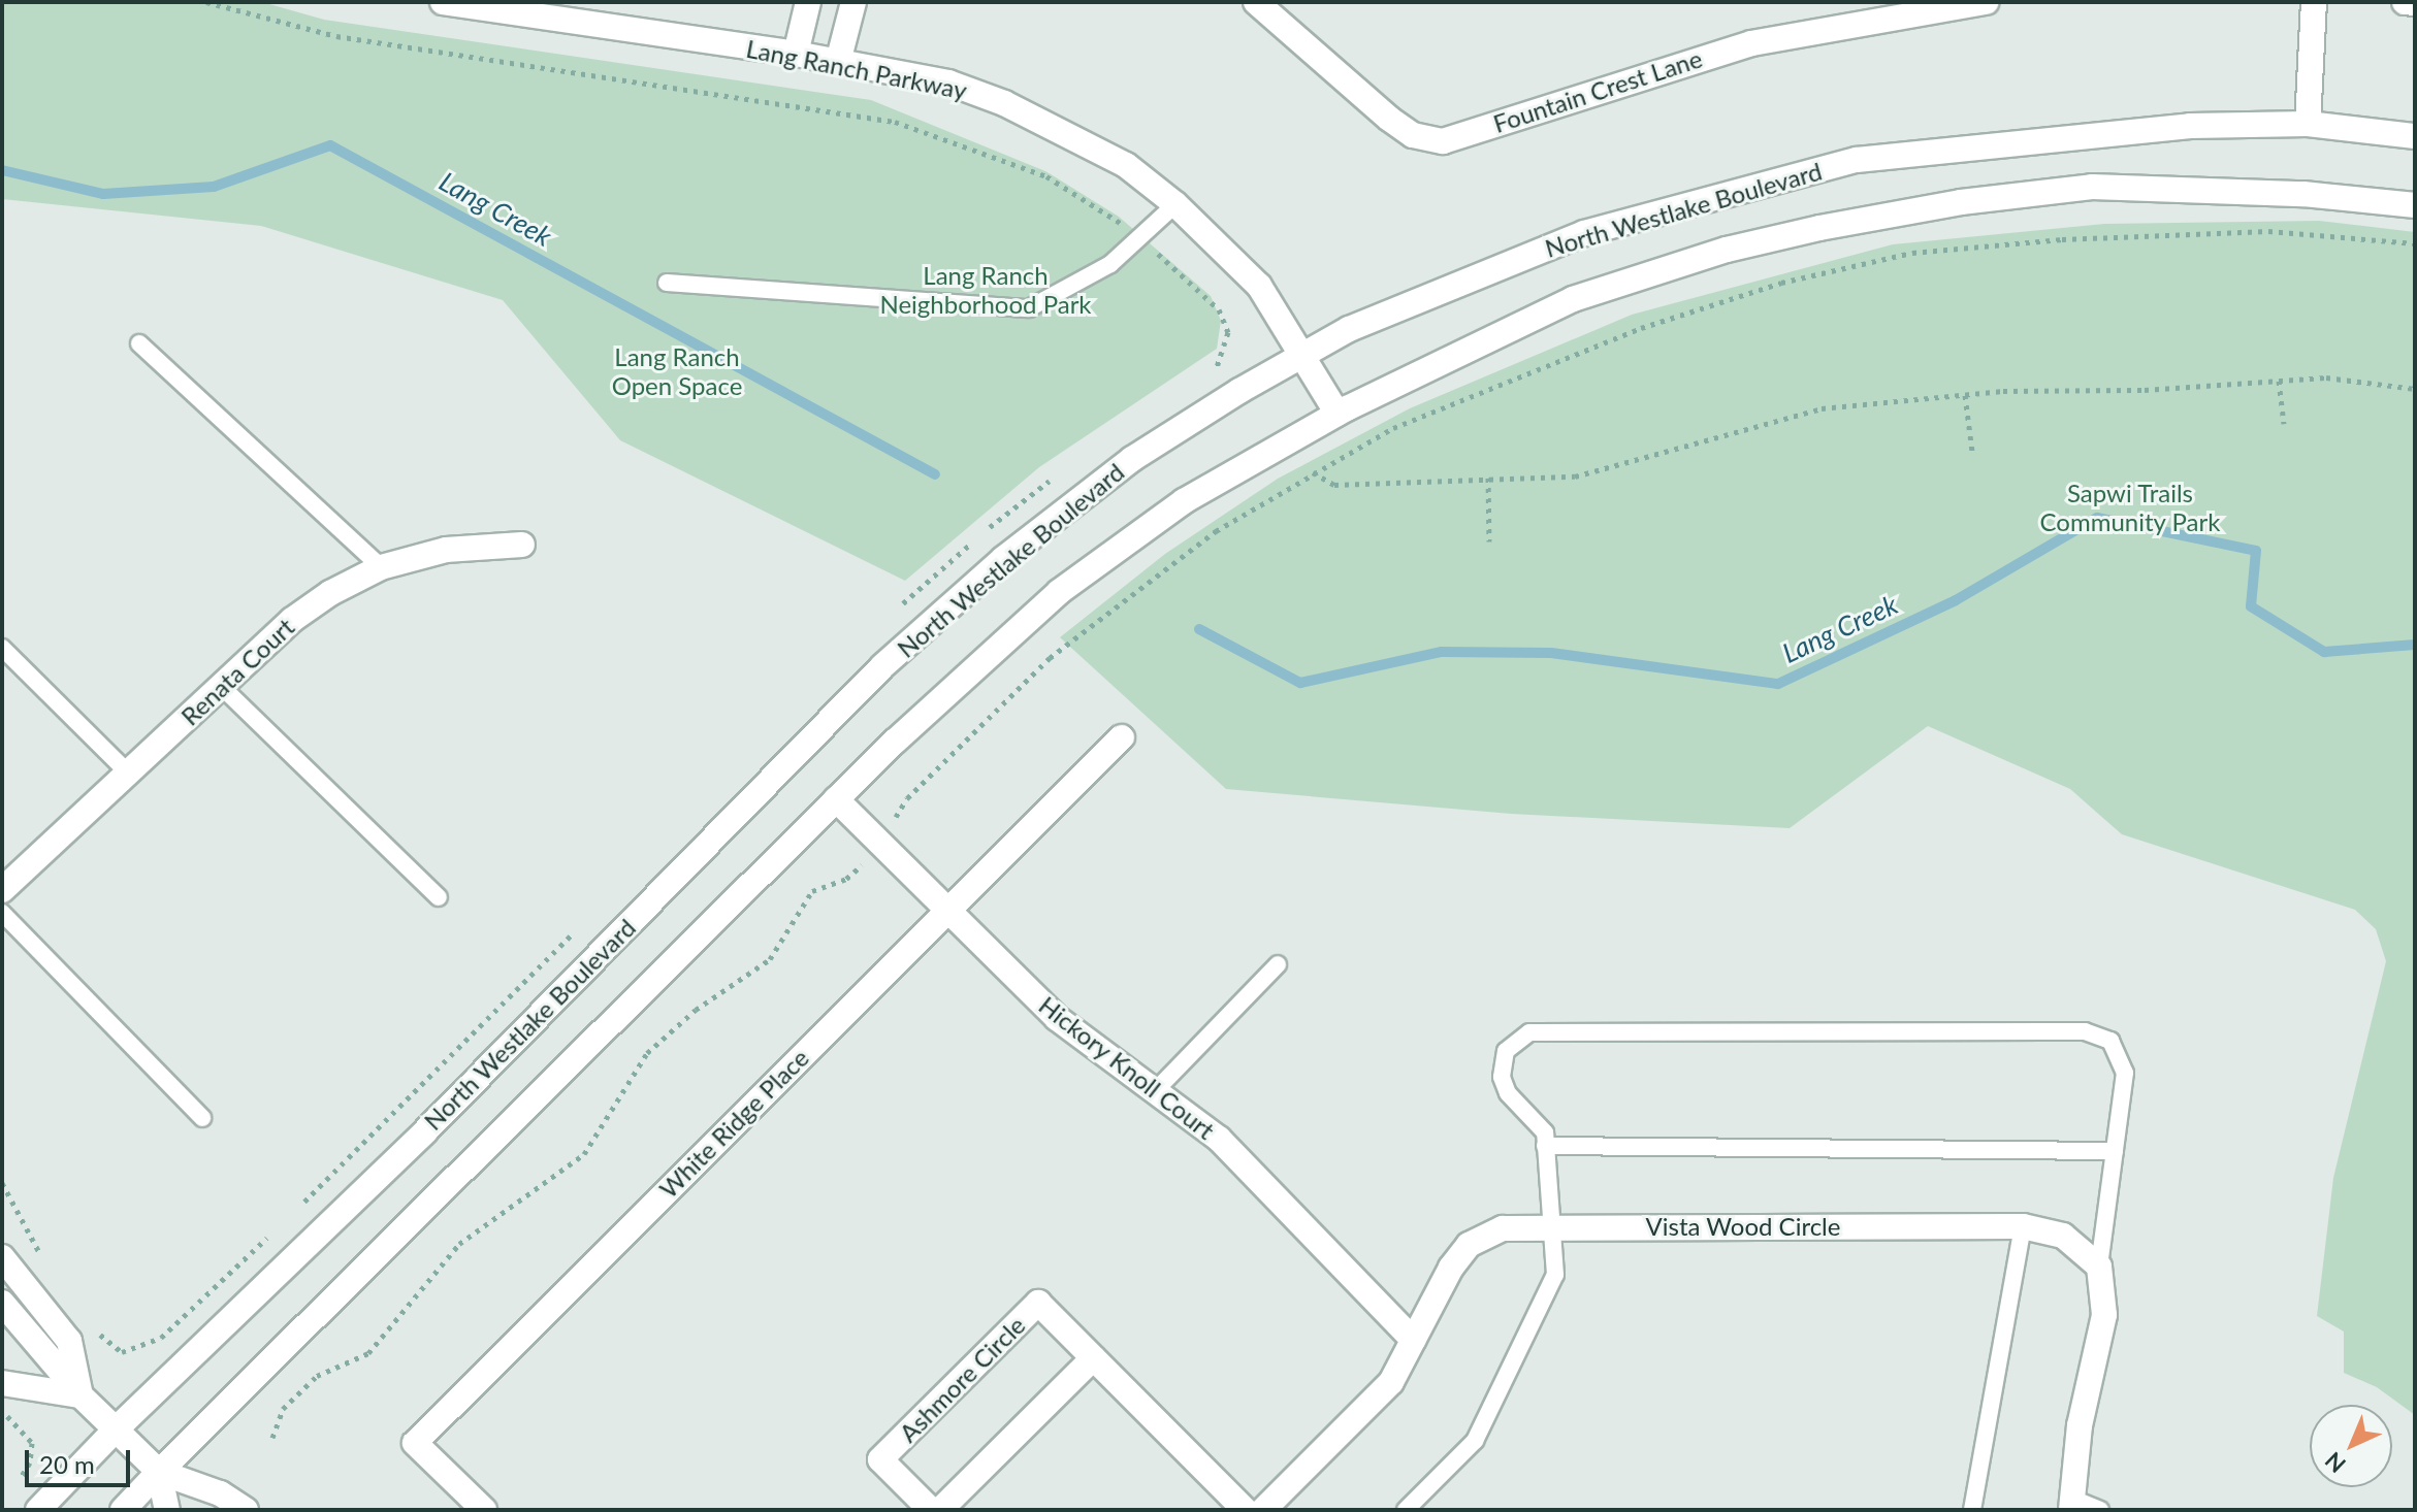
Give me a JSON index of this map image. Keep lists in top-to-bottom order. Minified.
{"streets":{"street":["Lang Ranch Parkway","Fountain Crest Lane","North Westlake Boulevard","Renata Court","Hickory Knoll Court","White Ridge Place","Vista Wood Circle","Ashmore Circle"]},"crossings":[["Lang Ranch Parkway","North Westlake Boulevard"],["North Westlake Boulevard","Hickory Knoll Court"],["Hickory Knoll Court","White Ridge Place"],["Hickory Knoll Court","Vista Wood Circle"]],"water":["Lang Creek"],"parks":["Lang Ranch Neighborhood Park","Lang Ranch Open Space","Sapwi Trails Community Park"],"scale_bar":"20 m","north":"bottom left"}
